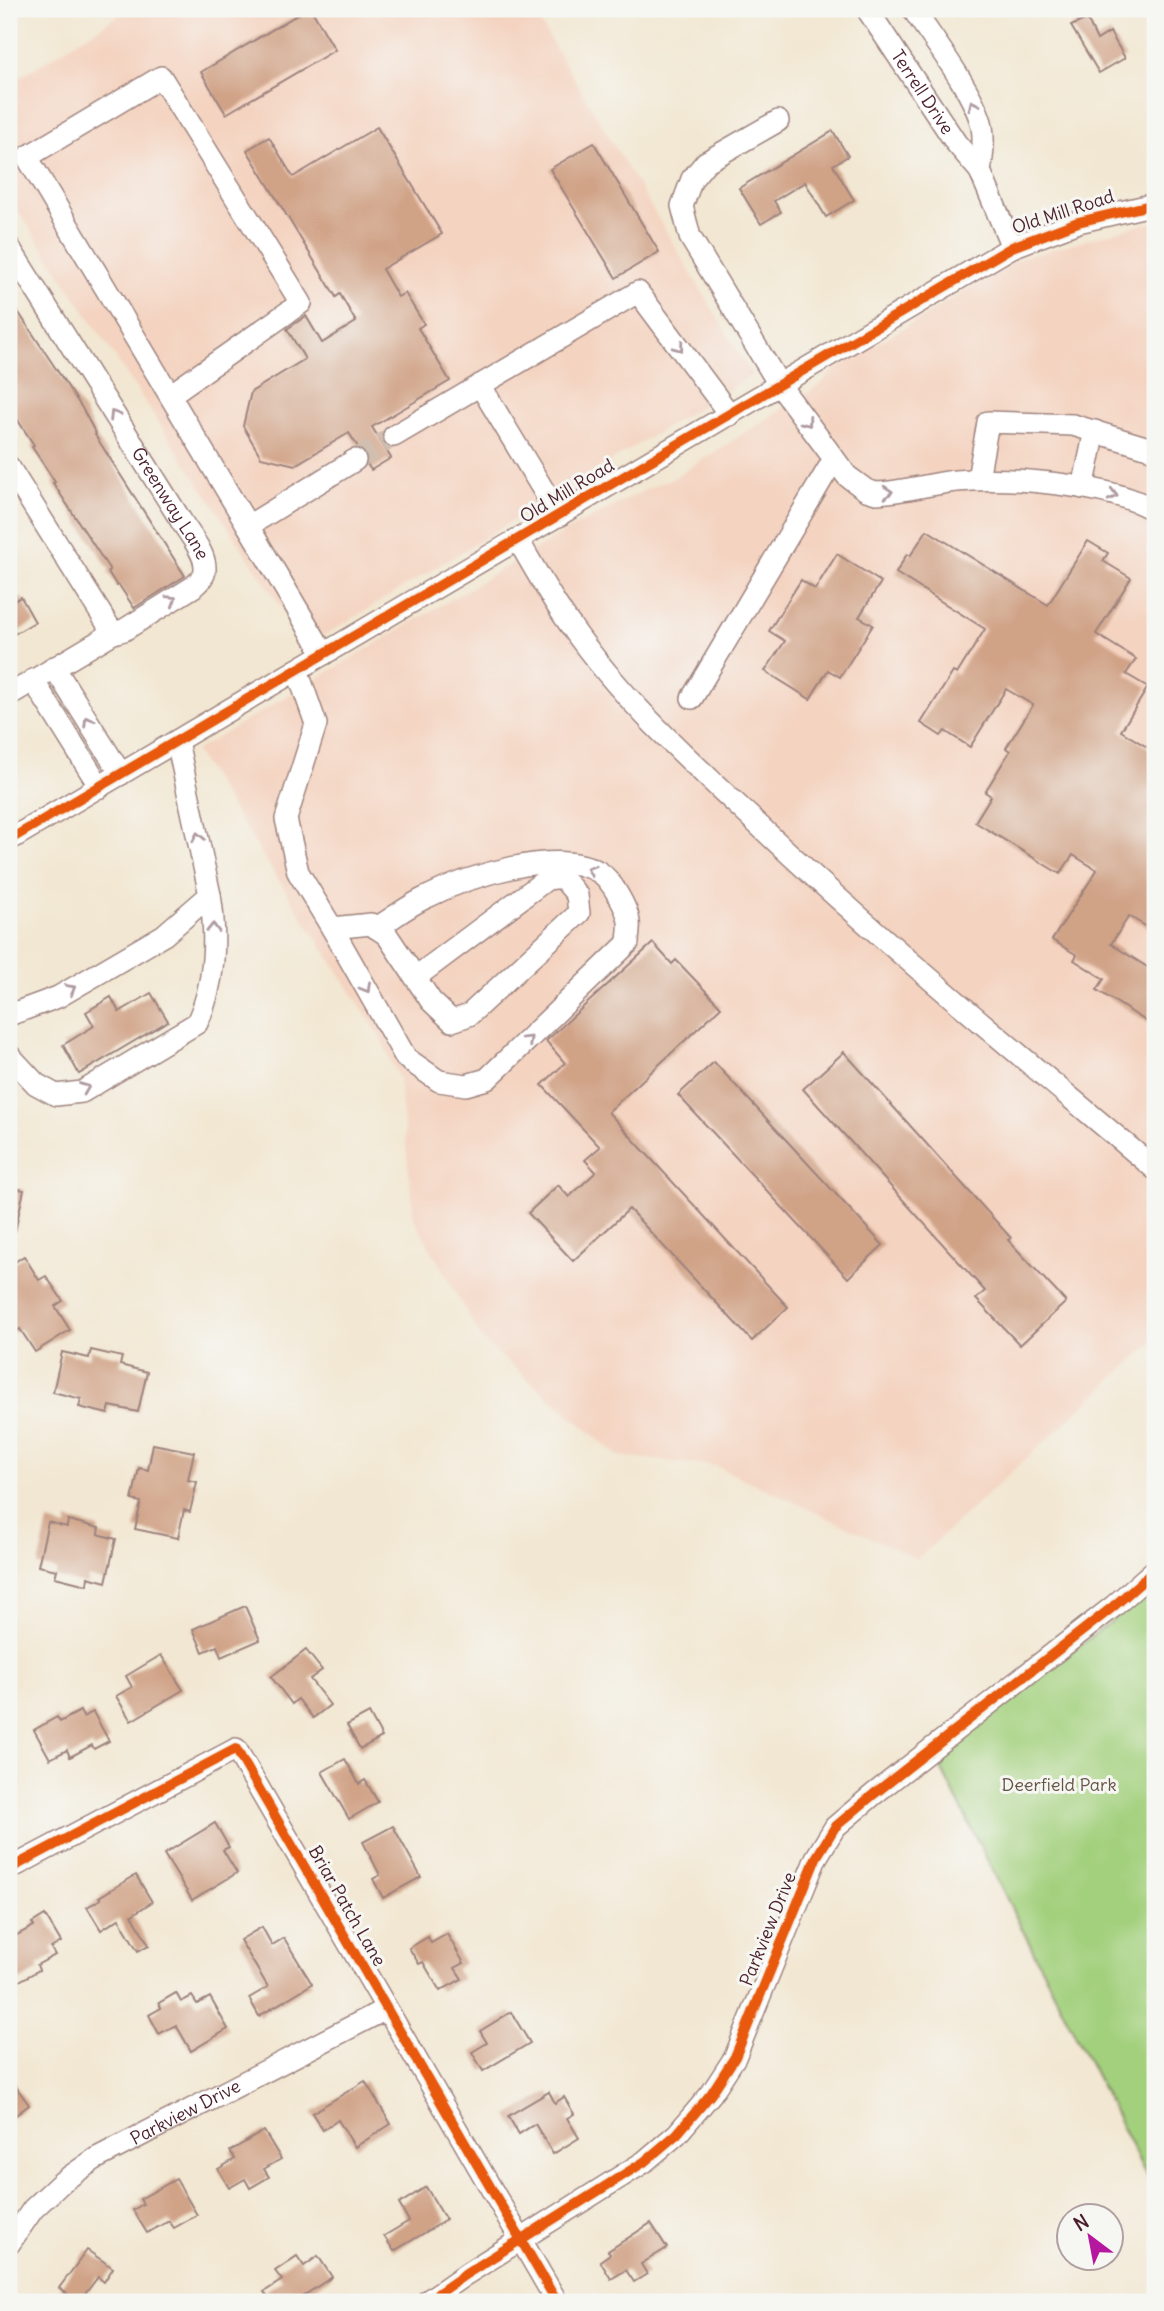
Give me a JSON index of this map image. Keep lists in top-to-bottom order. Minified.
{"streets":{"street":["Terrell Drive","Old Mill Road","Greenway Lane","Briar Patch Lane","Parkview Drive"]},"crossings":[["Terrell Drive","Old Mill Road"],["Briar Patch Lane","Parkview Drive"]],"parks":["Deerfield Park"],"north":"top left"}
